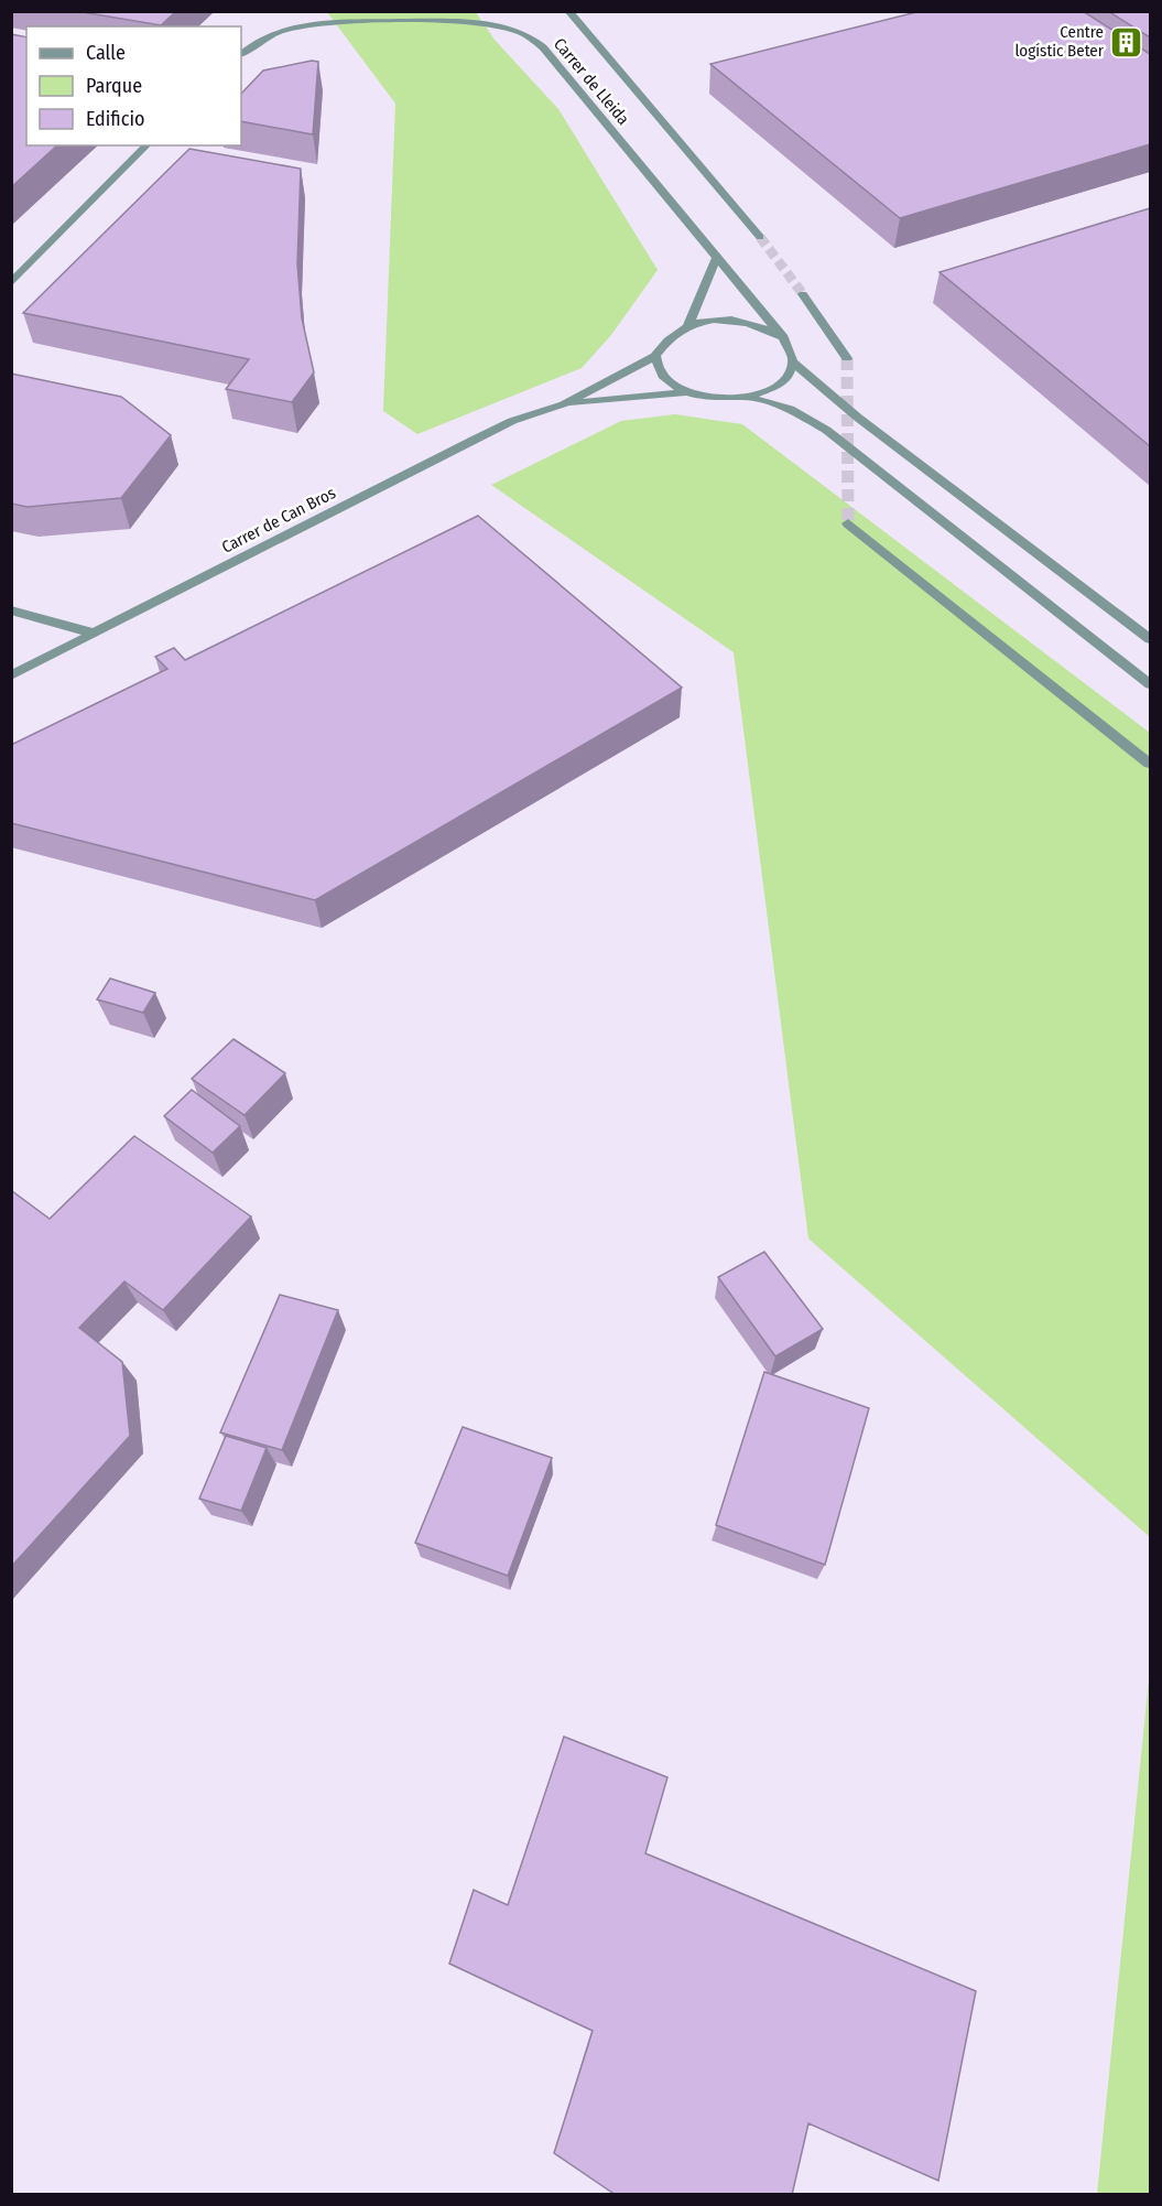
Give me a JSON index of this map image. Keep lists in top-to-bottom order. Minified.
{"streets":{"street":["Carrer de Lleida","Carrer de Can Bros"]},"crossings":[["Carrer de Lleida","Carrer de Can Bros"]],"places":{"building":["Centre logístic Beter"]},"legend":["Calle","Parque","Edificio"]}
